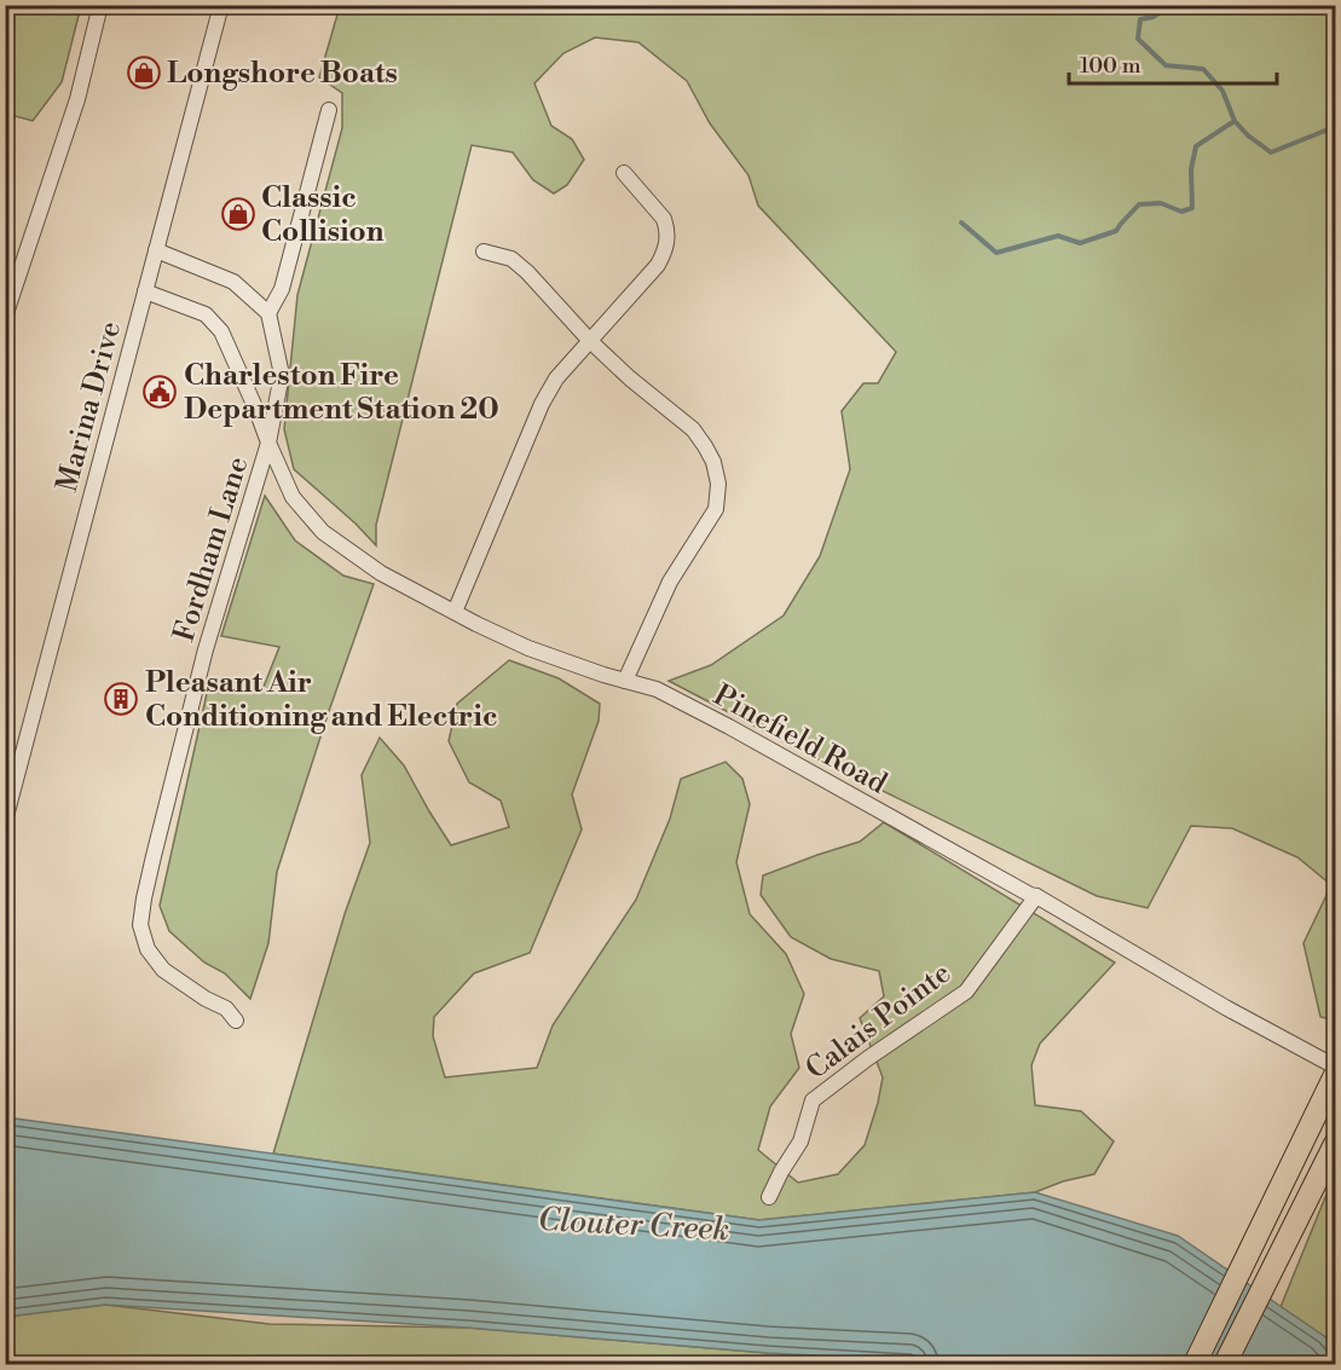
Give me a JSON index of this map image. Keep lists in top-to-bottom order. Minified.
{"streets":{"street":["Marina Drive","Fordham Lane","Pinefield Road","Calais Pointe"]},"crossings":[["Marina Drive","Pinefield Road"],["Fordham Lane","Pinefield Road"],["Pinefield Road","Calais Pointe"]],"water":["Clouter Creek"],"places":{"shop":["Longshore Boats","Classic Collision"],"public building":["Charleston Fire Department Station 20"],"building":["Pleasant Air Conditioning and Electric"]},"scale_bar":"100 m"}
